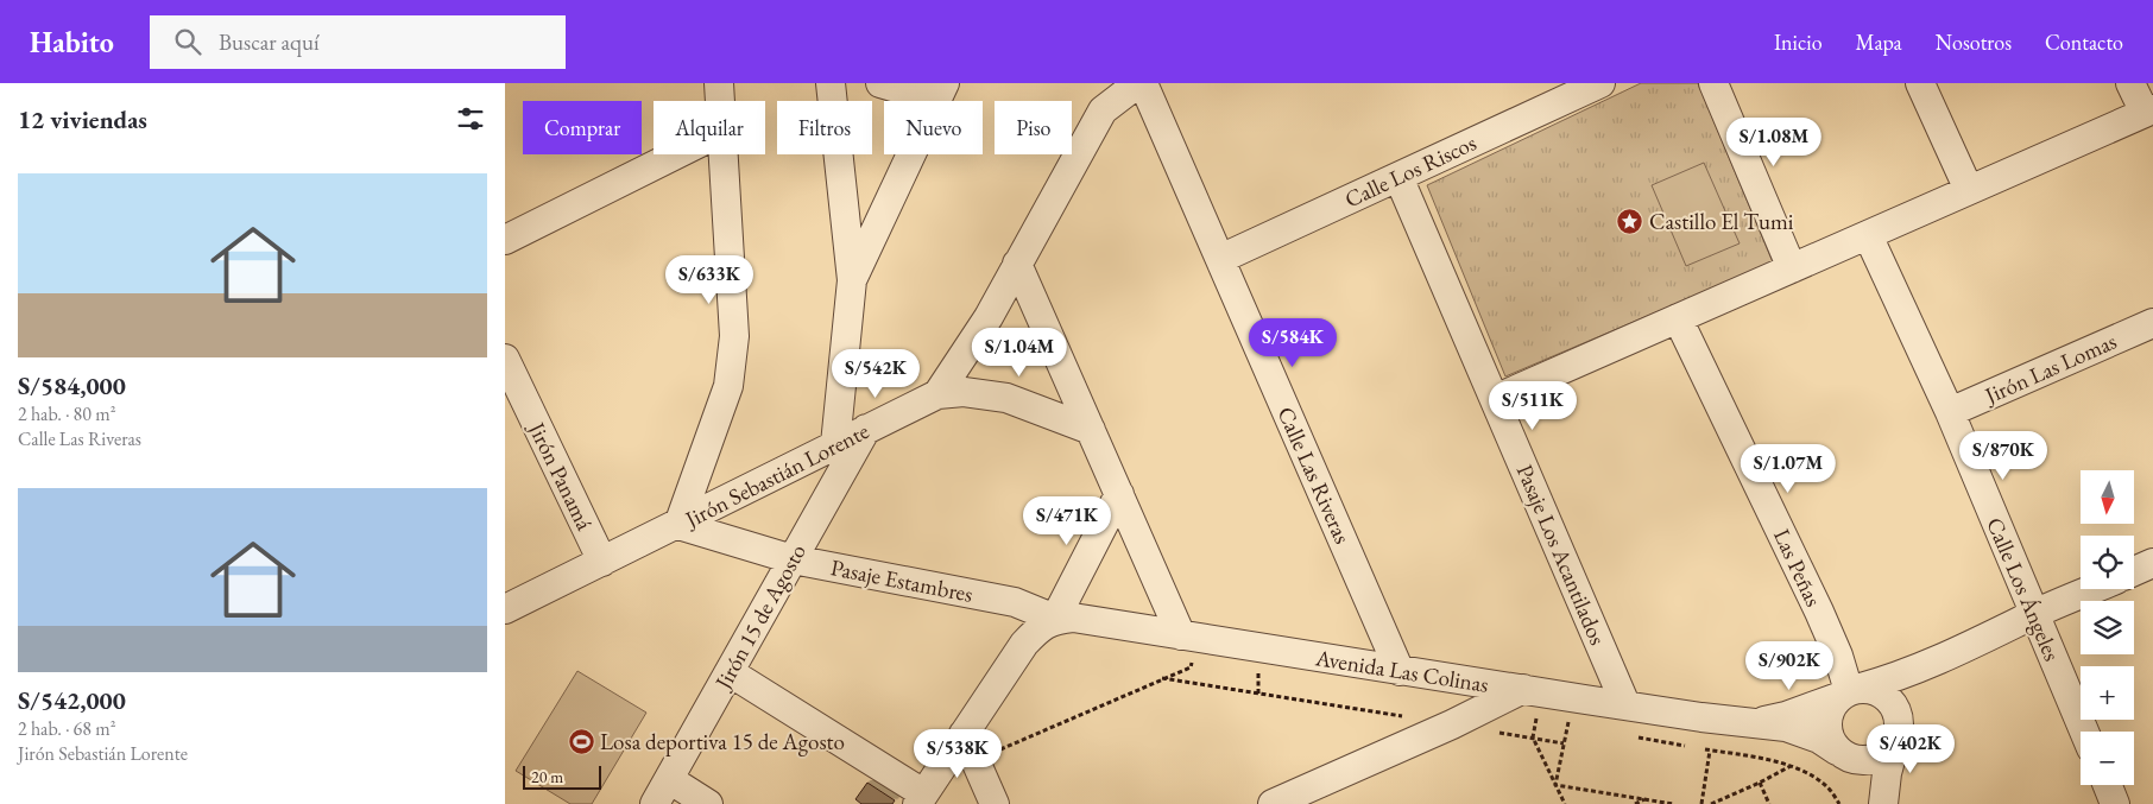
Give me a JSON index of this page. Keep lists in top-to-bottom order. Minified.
{"streets":{"street":["Calle Los Riscos","Jirón Las Lomas","Jirón Sebastián Lorente","Calle Las Riveras","Jirón Panamá","Pasaje Los Acantilados","Las Peñas","Pasaje Estambres","Calle Los Ángeles","Jirón 15 de Agosto","Avenida Las Colinas"]},"crossings":[["Calle Los Riscos","Calle Las Riveras"],["Calle Los Riscos","Pasaje Los Acantilados"],["Jirón Las Lomas","Calle Los Ángeles"],["Jirón Sebastián Lorente","Jirón Panamá"],["Jirón Sebastián Lorente","Pasaje Estambres"],["Jirón Sebastián Lorente","Jirón 15 de Agosto"],["Calle Las Riveras","Avenida Las Colinas"],["Pasaje Los Acantilados","Avenida Las Colinas"],["Las Peñas","Avenida Las Colinas"],["Pasaje Estambres","Jirón 15 de Agosto"],["Pasaje Estambres","Avenida Las Colinas"],["Calle Los Ángeles","Avenida Las Colinas"]],"places":{"place":["Castillo El Tumi"],"sports":["Losa deportiva 15 de Agosto"]},"scale_bar":"20 m","north":"bottom","page":{"header":"Habito","search":"Buscar aquí","nav":["Inicio","Mapa","Nosotros","Contacto"],"heading":"12 viviendas","chip":["Comprar","Alquilar","Filtros","Nuevo","Piso"],"price":["S/1.08M","S/633K","S/584K","S/1.04M","S/542K","S/511K","S/870K","S/1.07M","S/471K","S/902K","S/402K","S/538K"],"list":[{"name":"S/584,000","note":"2 hab. · 80 m² · Calle Las Riveras"},{"name":"S/542,000","note":"2 hab. · 68 m² · Jirón Sebastián Lorente"}],"map_buttons":["+","−"],"scale":"20 m"}}
